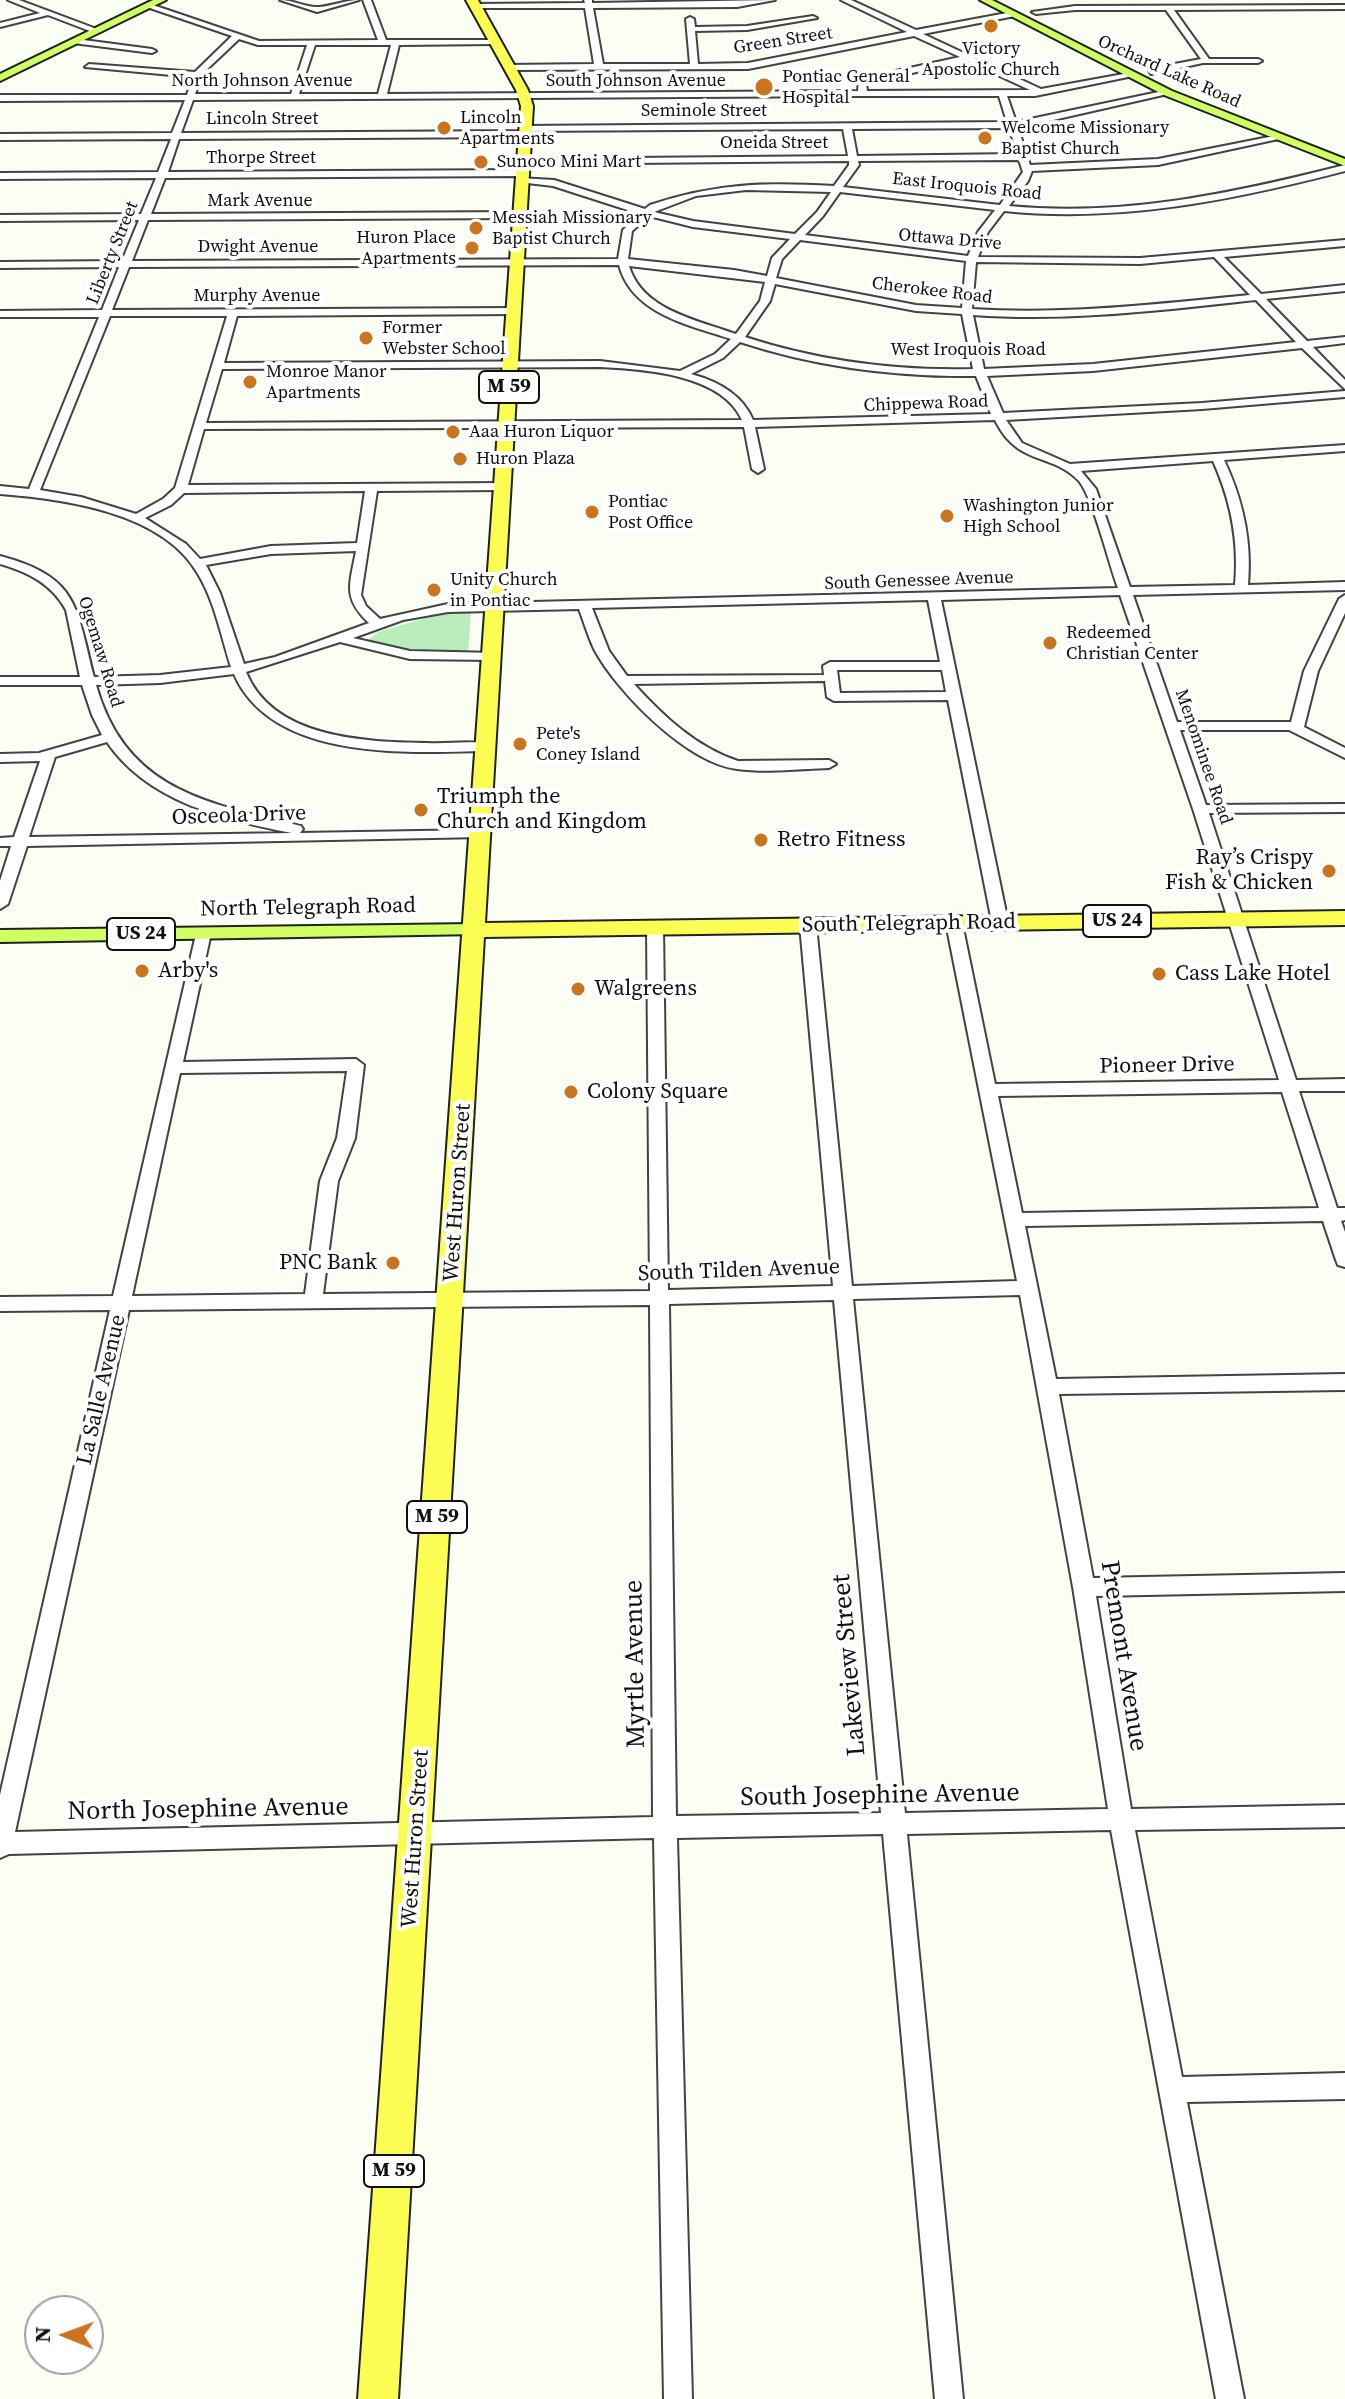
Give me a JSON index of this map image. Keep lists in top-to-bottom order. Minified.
{"streets":{"highway":["M 59","US 24","South Telegraph Road","West Huron Street"],"main road":["Orchard Lake Road","North Telegraph Road"],"street":["Green Street","North Johnson Avenue","South Johnson Avenue","Seminole Street","Lincoln Street","Oneida Street","Thorpe Street","East Iroquois Road","Mark Avenue","Ottawa Drive","Dwight Avenue","Liberty Street","Cherokee Road","Murphy Avenue","West Iroquois Road","Chippewa Road","South Genessee Avenue","Ogemaw Road","Menominee Road","Osceola Drive","Pioneer Drive","South Tilden Avenue","La Salle Avenue","Premont Avenue","Myrtle Avenue","Lakeview Street","South Josephine Avenue","North Josephine Avenue"]},"crossings":[["Green Street","Orchard Lake Road"],["Green Street","West Huron Street"],["Orchard Lake Road","South Johnson Avenue"],["Orchard Lake Road","Seminole Street"],["Orchard Lake Road","Oneida Street"],["Orchard Lake Road","East Iroquois Road"],["North Johnson Avenue","South Johnson Avenue"],["North Johnson Avenue","Liberty Street"],["North Johnson Avenue","West Huron Street"],["South Johnson Avenue","West Huron Street"],["Seminole Street","Lincoln Street"],["Seminole Street","West Huron Street"],["Lincoln Street","Liberty Street"],["Lincoln Street","West Huron Street"],["Oneida Street","Thorpe Street"],["Oneida Street","Ottawa Drive"],["Oneida Street","Menominee Road"],["Oneida Street","West Huron Street"],["Thorpe Street","Ottawa Drive"],["Thorpe Street","Liberty Street"],["Thorpe Street","West Huron Street"],["East Iroquois Road","Ottawa Drive"],["East Iroquois Road","Menominee Road"],["Mark Avenue","Liberty Street"],["Mark Avenue","West Huron Street"],["Ottawa Drive","Menominee Road"],["Ottawa Drive","West Huron Street"],["Dwight Avenue","Liberty Street"],["Dwight Avenue","Cherokee Road"],["Dwight Avenue","West Huron Street"],["Liberty Street","Murphy Avenue"],["Cherokee Road","West Iroquois Road"],["Cherokee Road","Menominee Road"],["Cherokee Road","West Huron Street"],["Murphy Avenue","West Huron Street"],["West Iroquois Road","Menominee Road"],["Chippewa Road","Menominee Road"],["Chippewa Road","West Huron Street"],["South Genessee Avenue","Ogemaw Road"],["South Genessee Avenue","Menominee Road"],["South Genessee Avenue","West Huron Street"],["Ogemaw Road","Osceola Drive"],["Menominee Road","South Telegraph Road"],["Menominee Road","Pioneer Drive"],["Osceola Drive","West Huron Street"],["North Telegraph Road","South Telegraph Road"],["North Telegraph Road","West Huron Street"],["North Telegraph Road","La Salle Avenue"],["South Telegraph Road","West Huron Street"],["South Telegraph Road","Premont Avenue"],["South Telegraph Road","Myrtle Avenue"],["South Telegraph Road","Lakeview Street"],["Pioneer Drive","Premont Avenue"],["West Huron Street","South Tilden Avenue"],["West Huron Street","South Josephine Avenue"],["West Huron Street","North Josephine Avenue"],["South Tilden Avenue","La Salle Avenue"],["South Tilden Avenue","Premont Avenue"],["South Tilden Avenue","Myrtle Avenue"],["South Tilden Avenue","Lakeview Street"],["La Salle Avenue","North Josephine Avenue"],["Premont Avenue","South Josephine Avenue"],["Myrtle Avenue","South Josephine Avenue"],["Lakeview Street","South Josephine Avenue"],["South Josephine Avenue","North Josephine Avenue"]],"places":["Victory Apostolic Church","Pontiac General Hospital","Lincoln Apartments","Welcome Missionary Baptist Church","Sunoco Mini Mart","Messiah Missionary Baptist Church","Huron Place Apartments","Former Webster School","Monroe Manor Apartments","Aaa Huron Liquor","Huron Plaza","Pontiac Post Office","Washington Junior High School","Unity Church in Pontiac","Redeemed Christian Center","Pete's Coney Island","Triumph the Church and Kingdom","Retro Fitness","Ray’s Crispy Fish & Chicken","Arby's","Cass Lake Hotel","Walgreens","Colony Square","PNC Bank"],"north":"left"}
